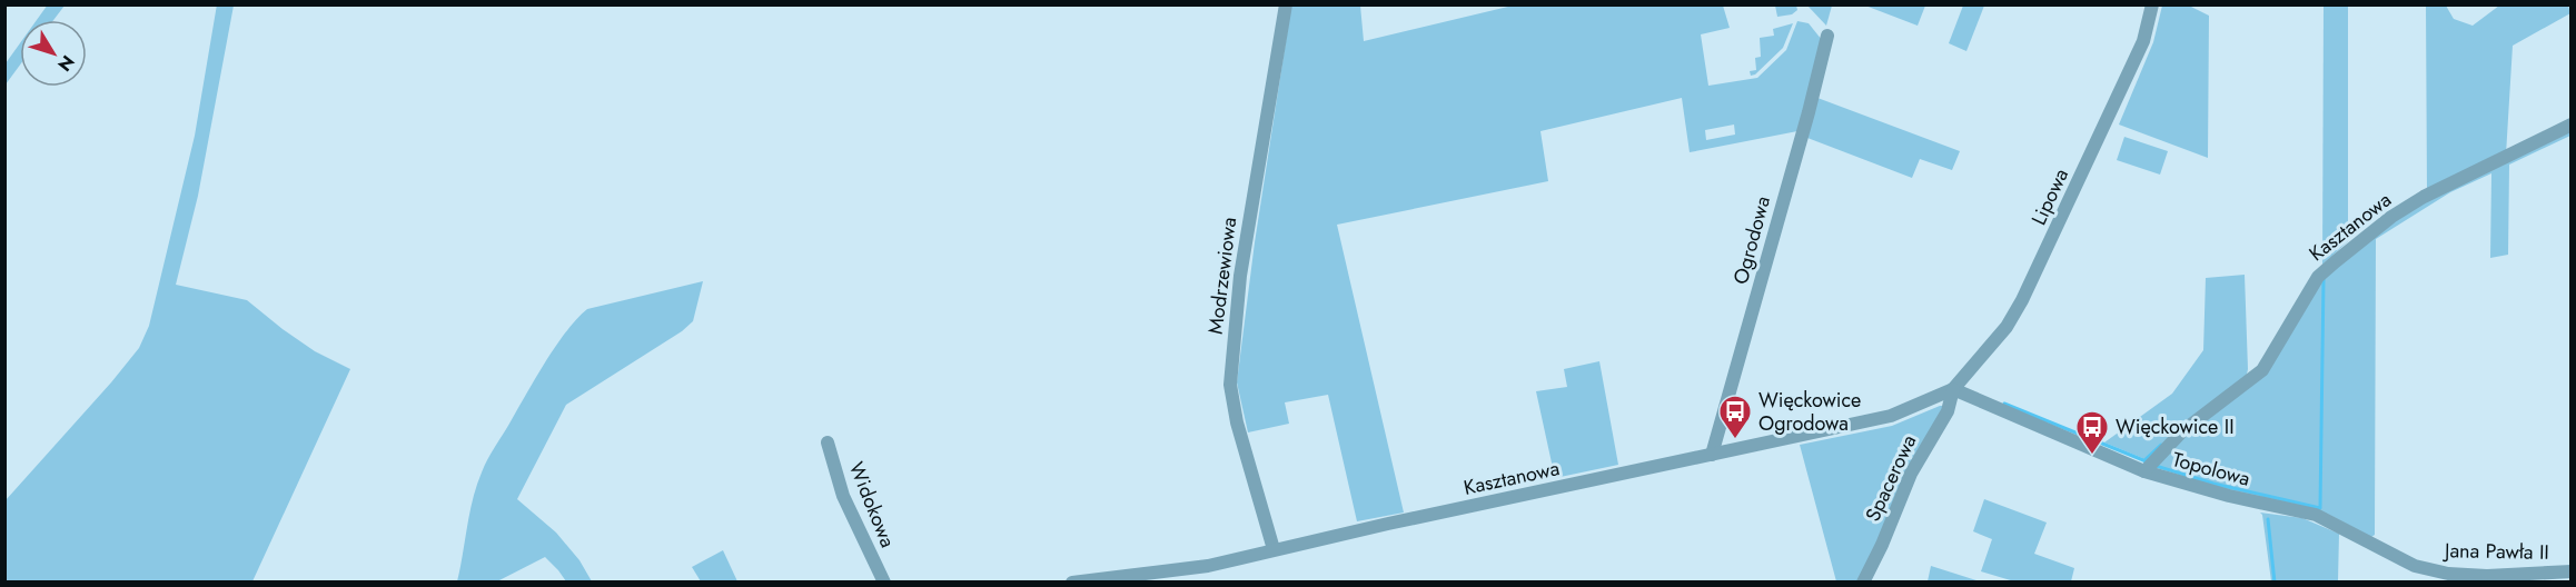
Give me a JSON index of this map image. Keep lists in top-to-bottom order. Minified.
{"streets":{"street":["Lipowa","Kasztanowa","Ogrodowa","Modrzewiowa","Topolowa","Spacerowa","Widokowa","Jana Pawła II"]},"crossings":[["Lipowa","Kasztanowa"],["Lipowa","Topolowa"],["Lipowa","Spacerowa"],["Kasztanowa","Ogrodowa"],["Kasztanowa","Modrzewiowa"],["Kasztanowa","Topolowa"],["Kasztanowa","Spacerowa"],["Topolowa","Spacerowa"],["Topolowa","Jana Pawła II"]],"places":{"bus stop":["Więckowice Ogrodowa","Więckowice II"]},"north":"bottom right"}
